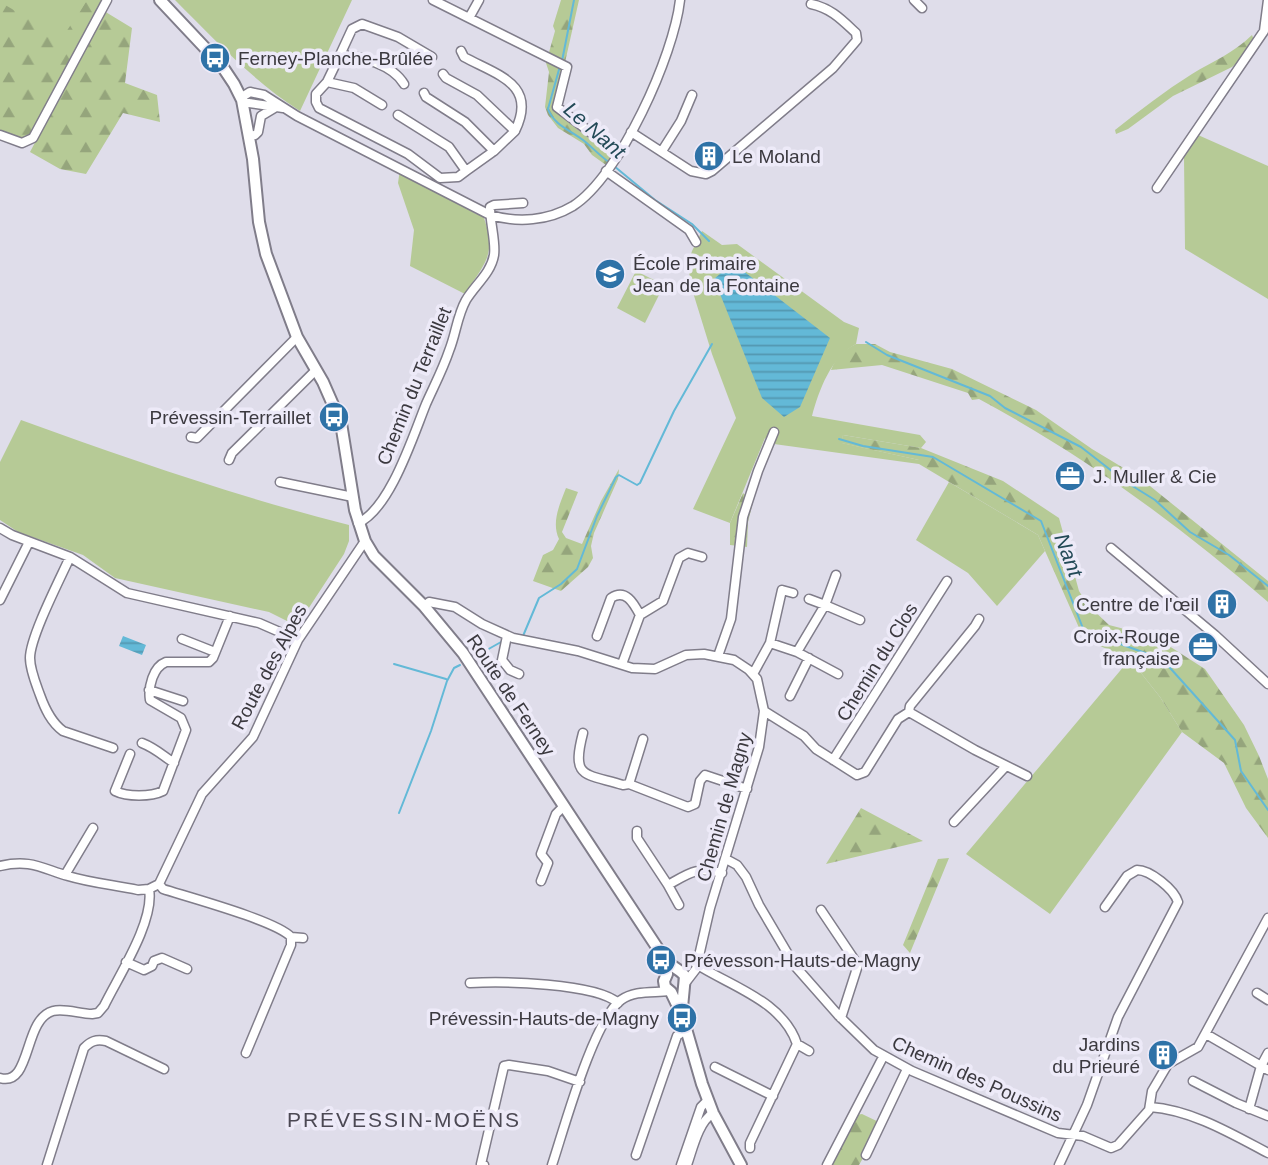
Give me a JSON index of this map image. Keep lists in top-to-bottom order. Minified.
{"streets":{"main road":["Route de Ferney"],"street":["Chemin du Terraillet","Chemin du Clos","Route des Alpes","Chemin de Magny","Chemin des Poussins"]},"crossings":[["Chemin du Terraillet","Route de Ferney"],["Route des Alpes","Route de Ferney"],["Chemin de Magny","Chemin des Poussins"]],"districts":["PRÉVESSIN-MOËNS"],"water":["Le Nant","Nant"],"places":{"bus stop":["Ferney-Planche-Brûlée","Prévessin-Terraillet","Prévesson-Hauts-de-Magny","Prévessin-Hauts-de-Magny"],"building":["Le Moland","Centre de l'œil","Jardins du Prieuré"],"school or university":["École Primaire Jean de la Fontaine"],"office":["J. Muller & Cie","Croix-Rouge française"]}}
